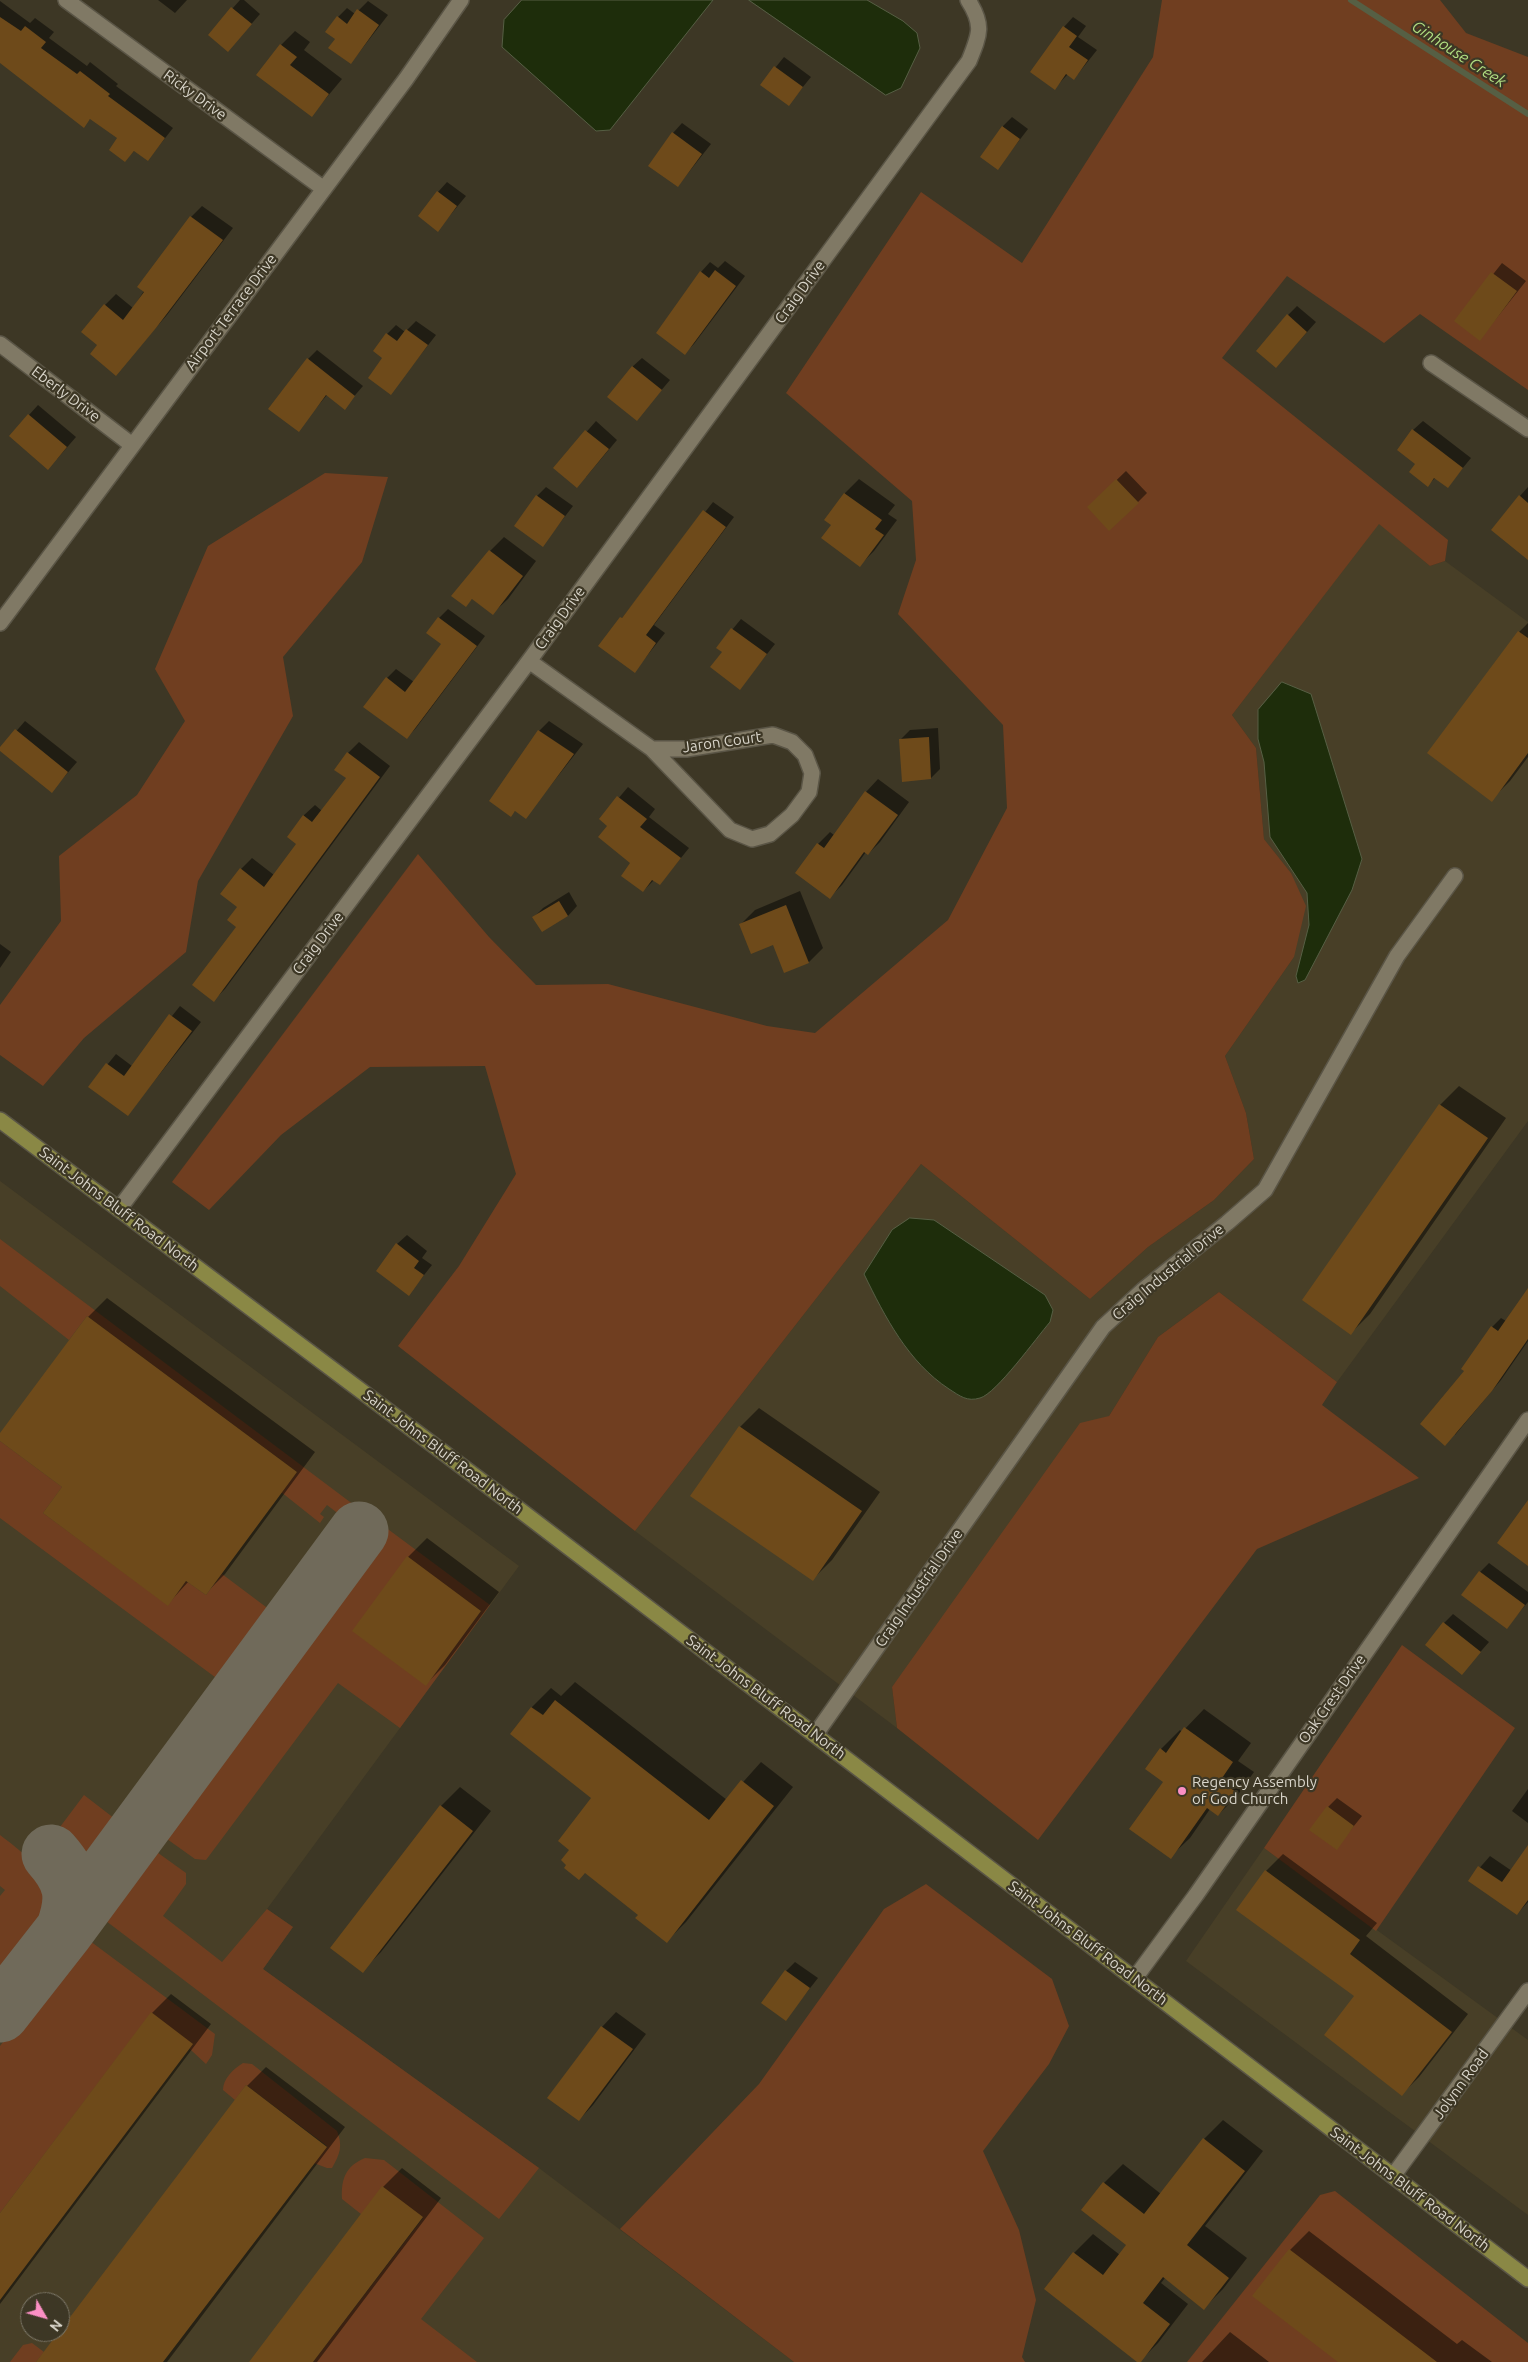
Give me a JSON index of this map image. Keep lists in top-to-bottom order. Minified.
{"streets":{"main road":["Saint Johns Bluff Road North"],"street":["Ricky Drive","Craig Drive","Airport Terrace Drive","Eberly Drive","Jaron Court","Craig Industrial Drive","Oak Crest Drive","Jolynn Road"]},"crossings":[["Ricky Drive","Airport Terrace Drive"],["Craig Drive","Jaron Court"],["Craig Drive","Saint Johns Bluff Road North"],["Airport Terrace Drive","Eberly Drive"],["Saint Johns Bluff Road North","Craig Industrial Drive"],["Saint Johns Bluff Road North","Oak Crest Drive"],["Saint Johns Bluff Road North","Jolynn Road"]],"water":["Ginhouse Creek"],"places":["Regency Assembly of God Church"],"north":"bottom right"}
